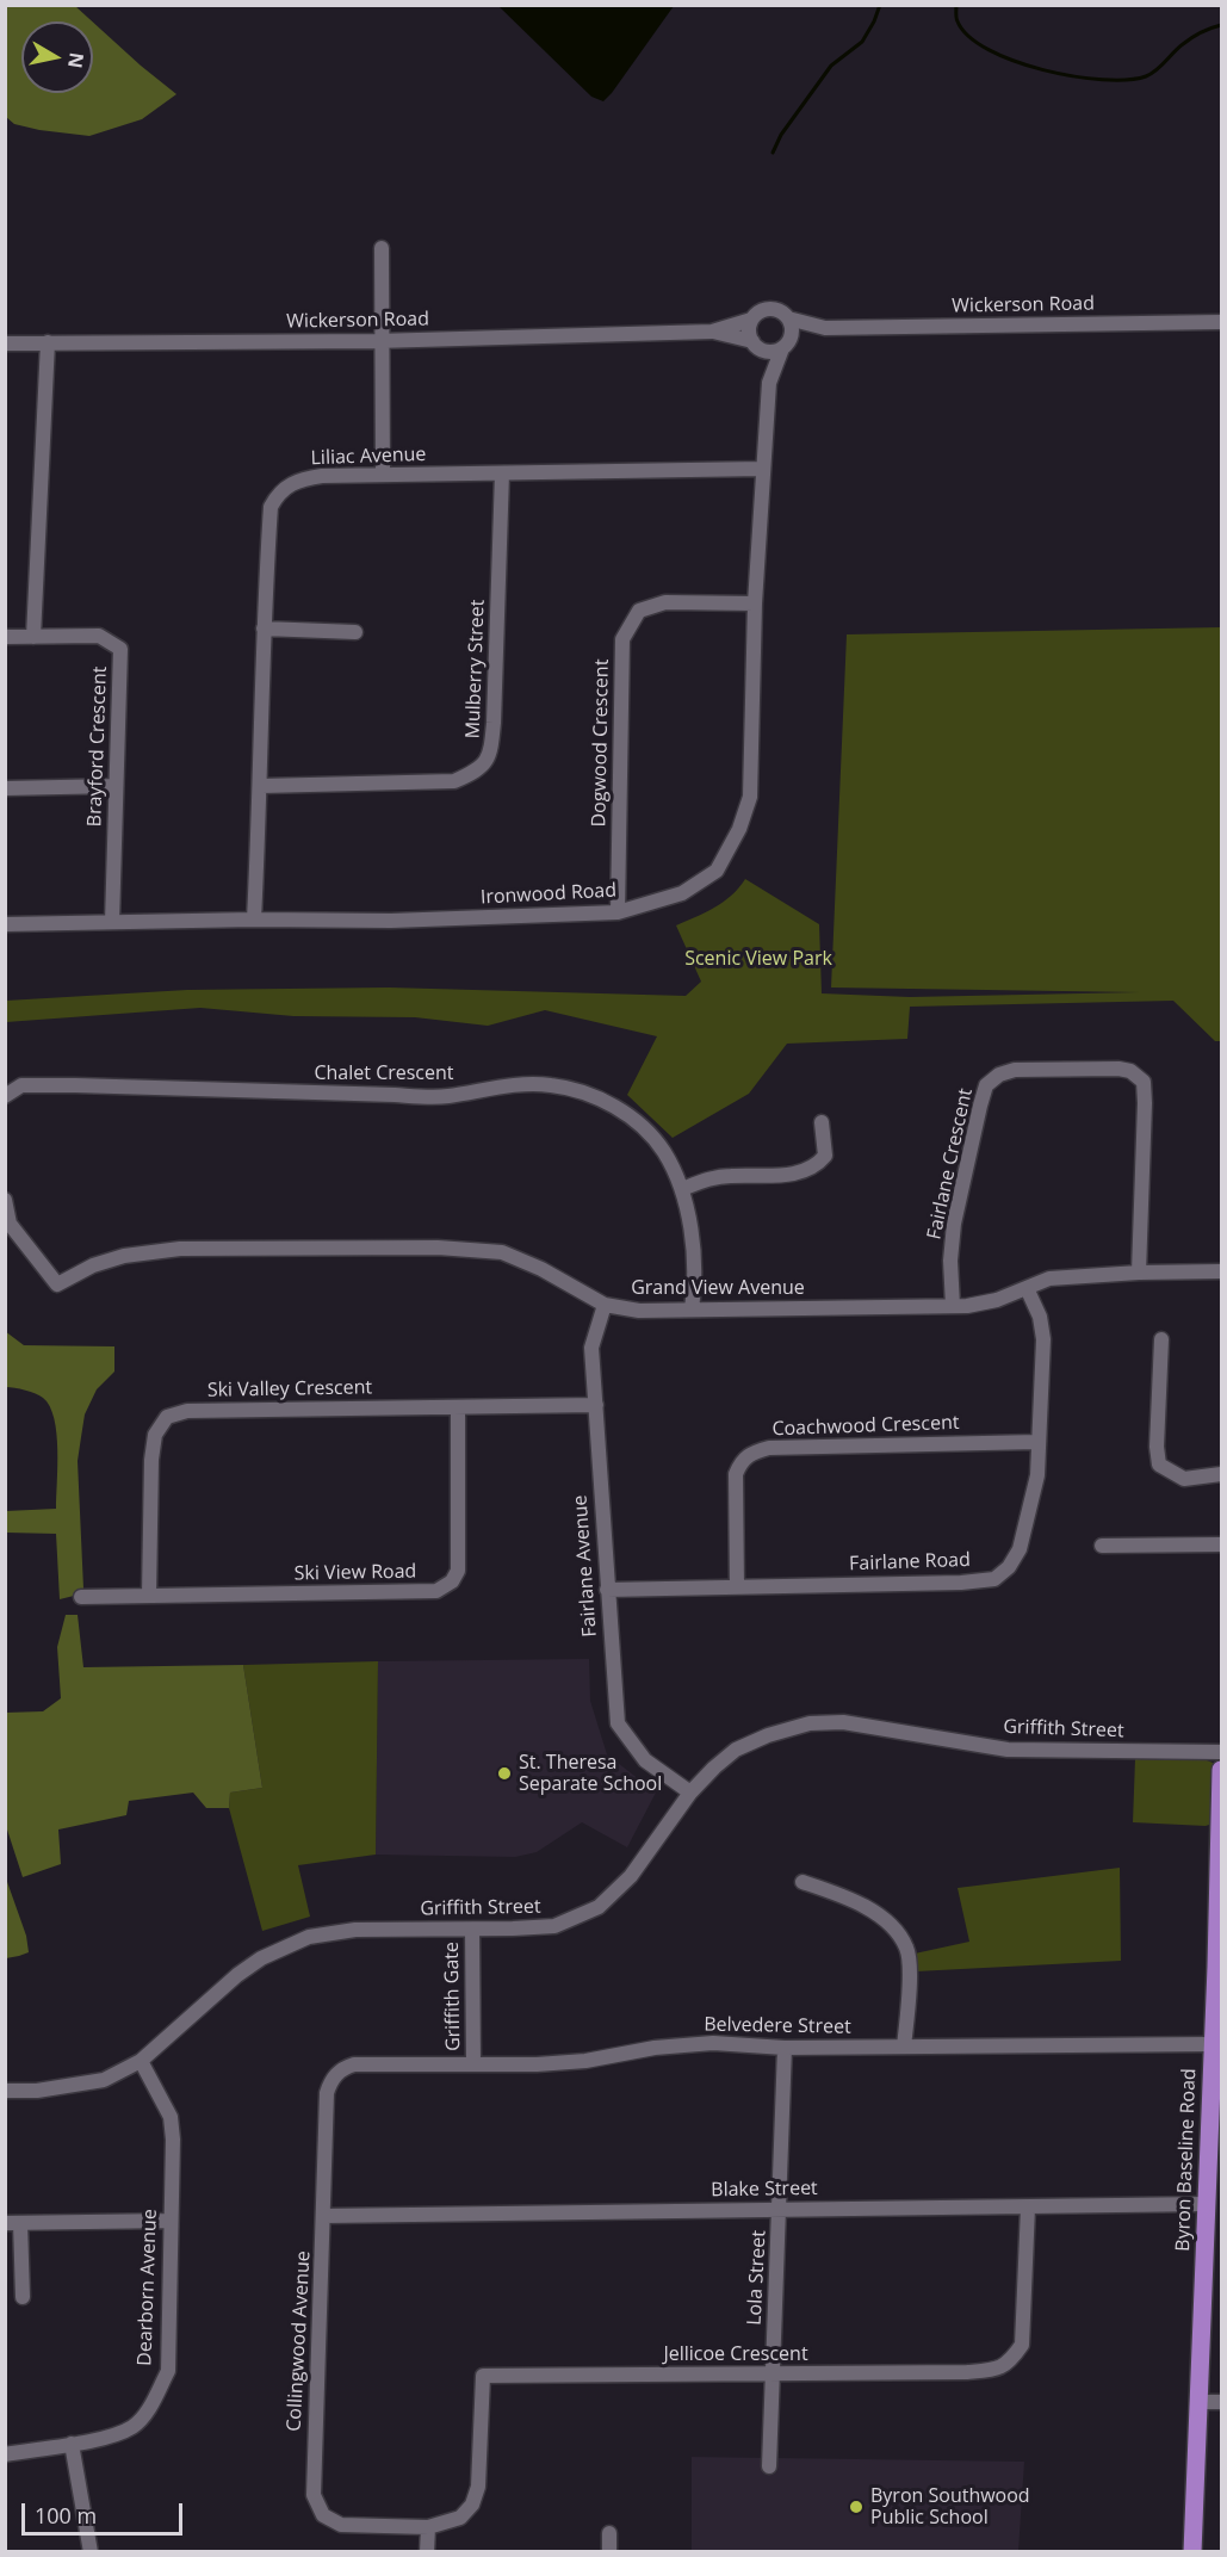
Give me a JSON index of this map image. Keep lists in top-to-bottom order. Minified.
{"streets":{"main road":["Byron Baseline Road"],"street":["Wickerson Road","Liliac Avenue","Mulberry Street","Dogwood Crescent","Brayford Crescent","Ironwood Road","Chalet Crescent","Fairlane Crescent","Grand View Avenue","Ski Valley Crescent","Coachwood Crescent","Fairlane Road","Fairlane Avenue","Ski View Road","Griffith Street","Griffith Gate","Belvedere Street","Blake Street","Lola Street","Dearborn Avenue","Collingwood Avenue","Jellicoe Crescent"]},"crossings":[["Wickerson Road","Ironwood Road"],["Liliac Avenue","Mulberry Street"],["Liliac Avenue","Ironwood Road"],["Dogwood Crescent","Ironwood Road"],["Brayford Crescent","Ironwood Road"],["Chalet Crescent","Grand View Avenue"],["Fairlane Crescent","Grand View Avenue"],["Grand View Avenue","Fairlane Road"],["Grand View Avenue","Fairlane Avenue"],["Ski Valley Crescent","Fairlane Avenue"],["Ski Valley Crescent","Ski View Road"],["Coachwood Crescent","Fairlane Road"],["Fairlane Road","Fairlane Avenue"],["Fairlane Avenue","Griffith Street"],["Griffith Street","Griffith Gate"],["Griffith Street","Dearborn Avenue"],["Griffith Gate","Belvedere Street"],["Belvedere Street","Byron Baseline Road"],["Belvedere Street","Lola Street"],["Belvedere Street","Collingwood Avenue"],["Byron Baseline Road","Blake Street"],["Blake Street","Lola Street"],["Blake Street","Collingwood Avenue"],["Blake Street","Jellicoe Crescent"],["Lola Street","Jellicoe Crescent"],["Collingwood Avenue","Jellicoe Crescent"]],"parks":["Scenic View Park"],"places":["St. Theresa Separate School","Byron Southwood Public School"],"scale_bar":"100 m","north":"right"}
